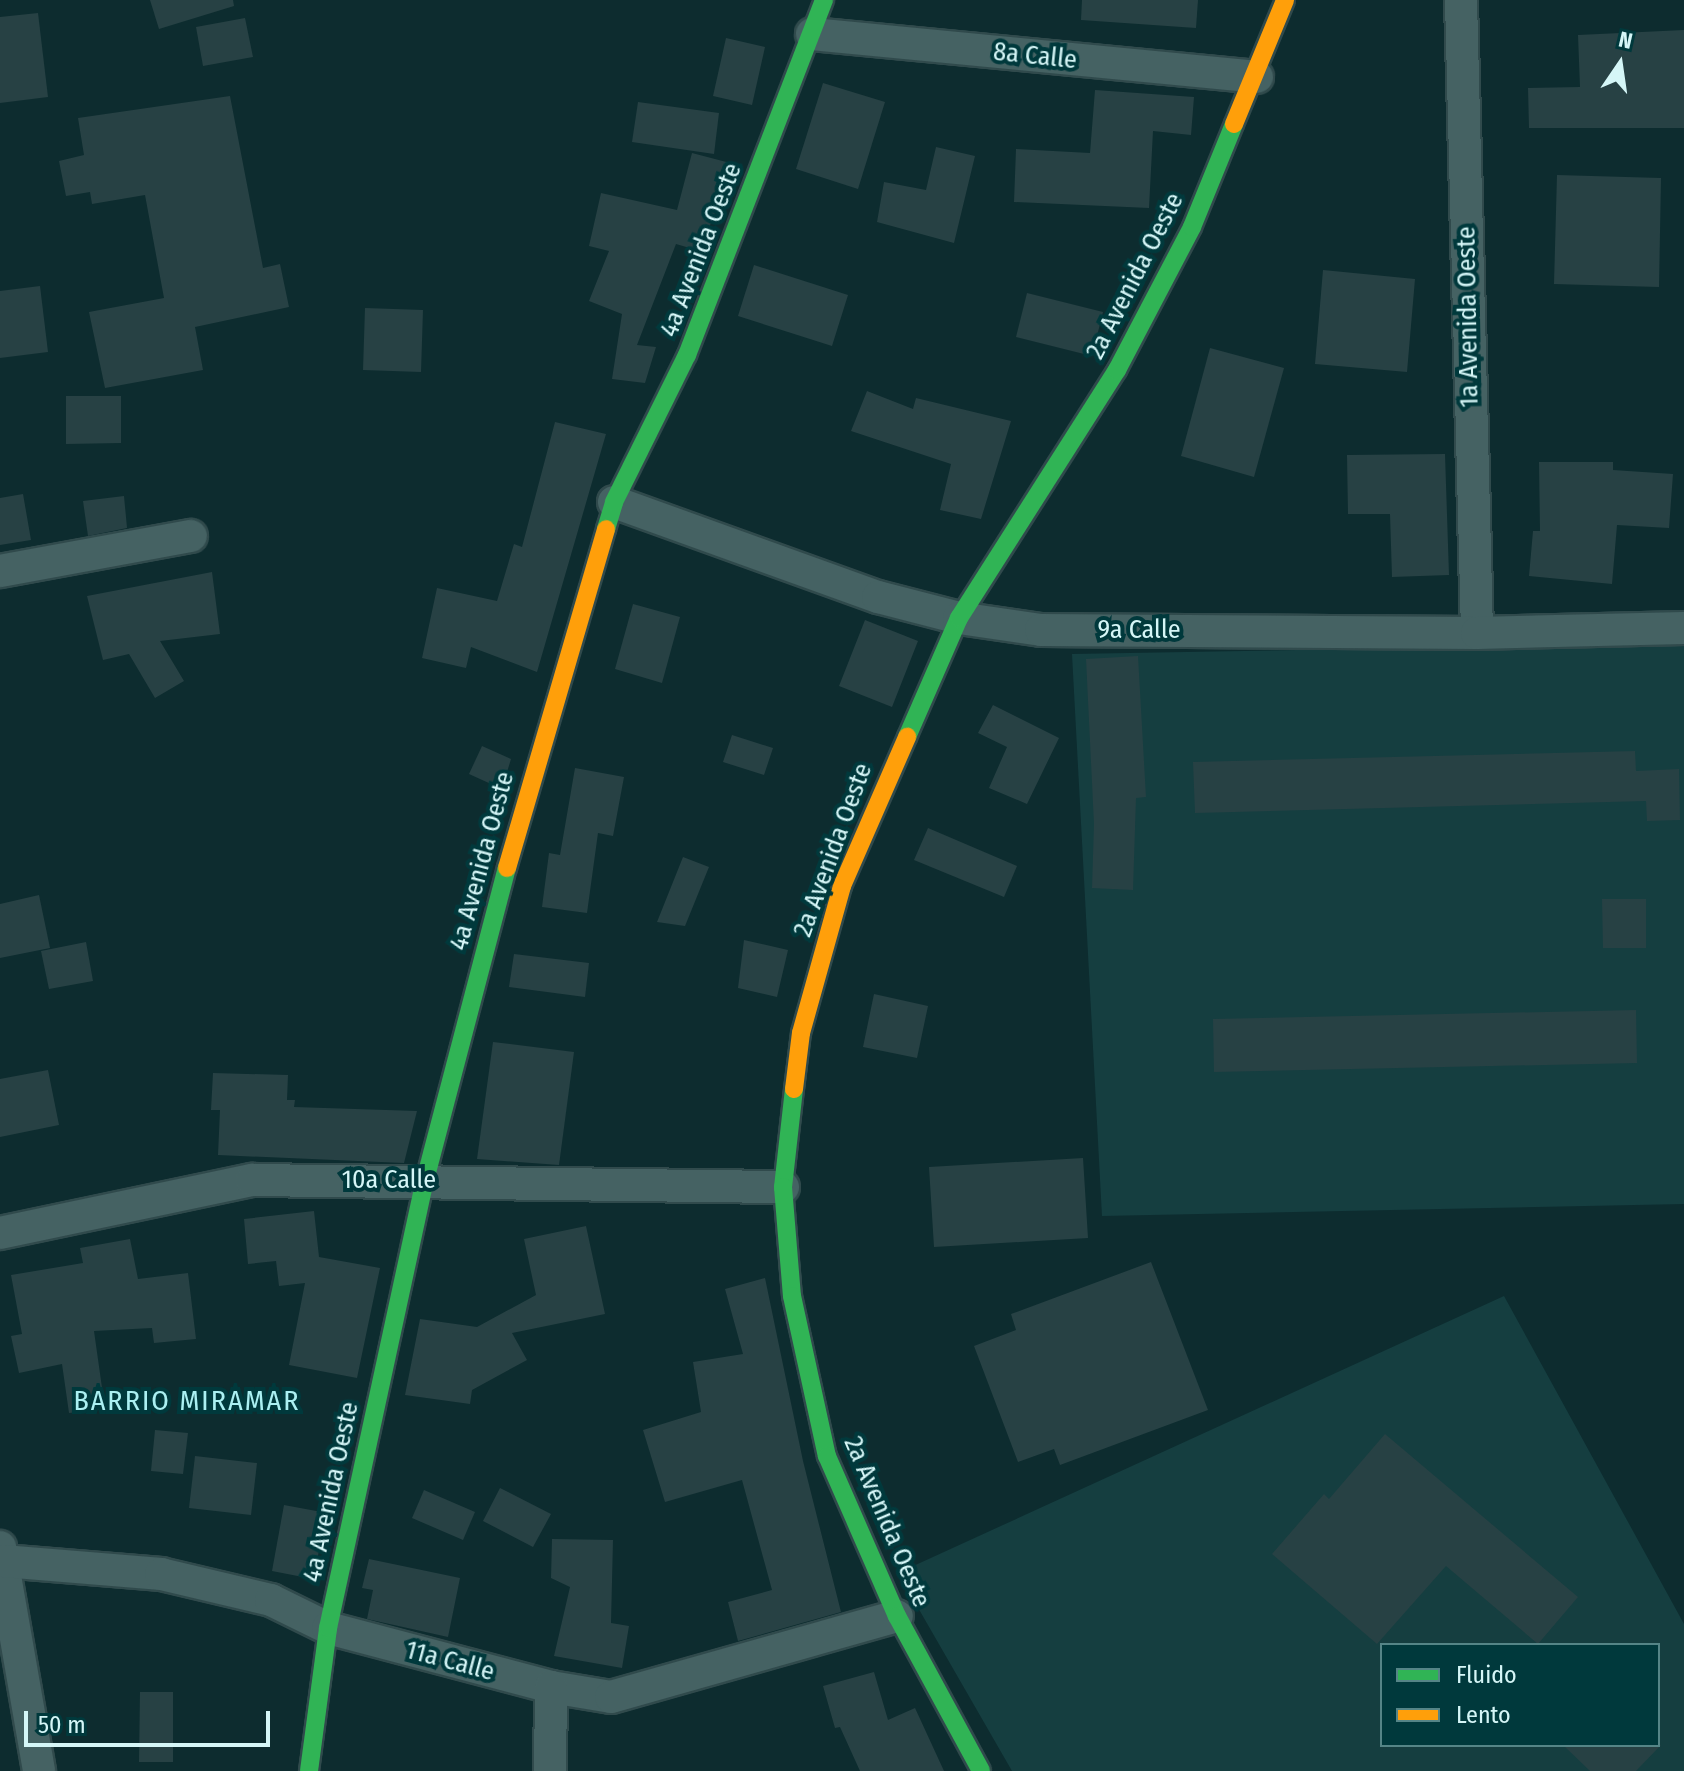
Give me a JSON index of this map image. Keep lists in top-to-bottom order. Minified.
{"streets":{"street":["8a Calle","4a Avenida Oeste","2a Avenida Oeste","1a Avenida Oeste","9a Calle","10a Calle","11a Calle"]},"crossings":[["8a Calle","4a Avenida Oeste"],["8a Calle","2a Avenida Oeste"],["4a Avenida Oeste","9a Calle"],["4a Avenida Oeste","10a Calle"],["4a Avenida Oeste","11a Calle"],["2a Avenida Oeste","9a Calle"],["2a Avenida Oeste","10a Calle"],["2a Avenida Oeste","11a Calle"],["1a Avenida Oeste","9a Calle"]],"districts":["BARRIO MIRAMAR"],"legend":["Fluido","Lento"],"scale_bar":"50 m","north":"top"}
